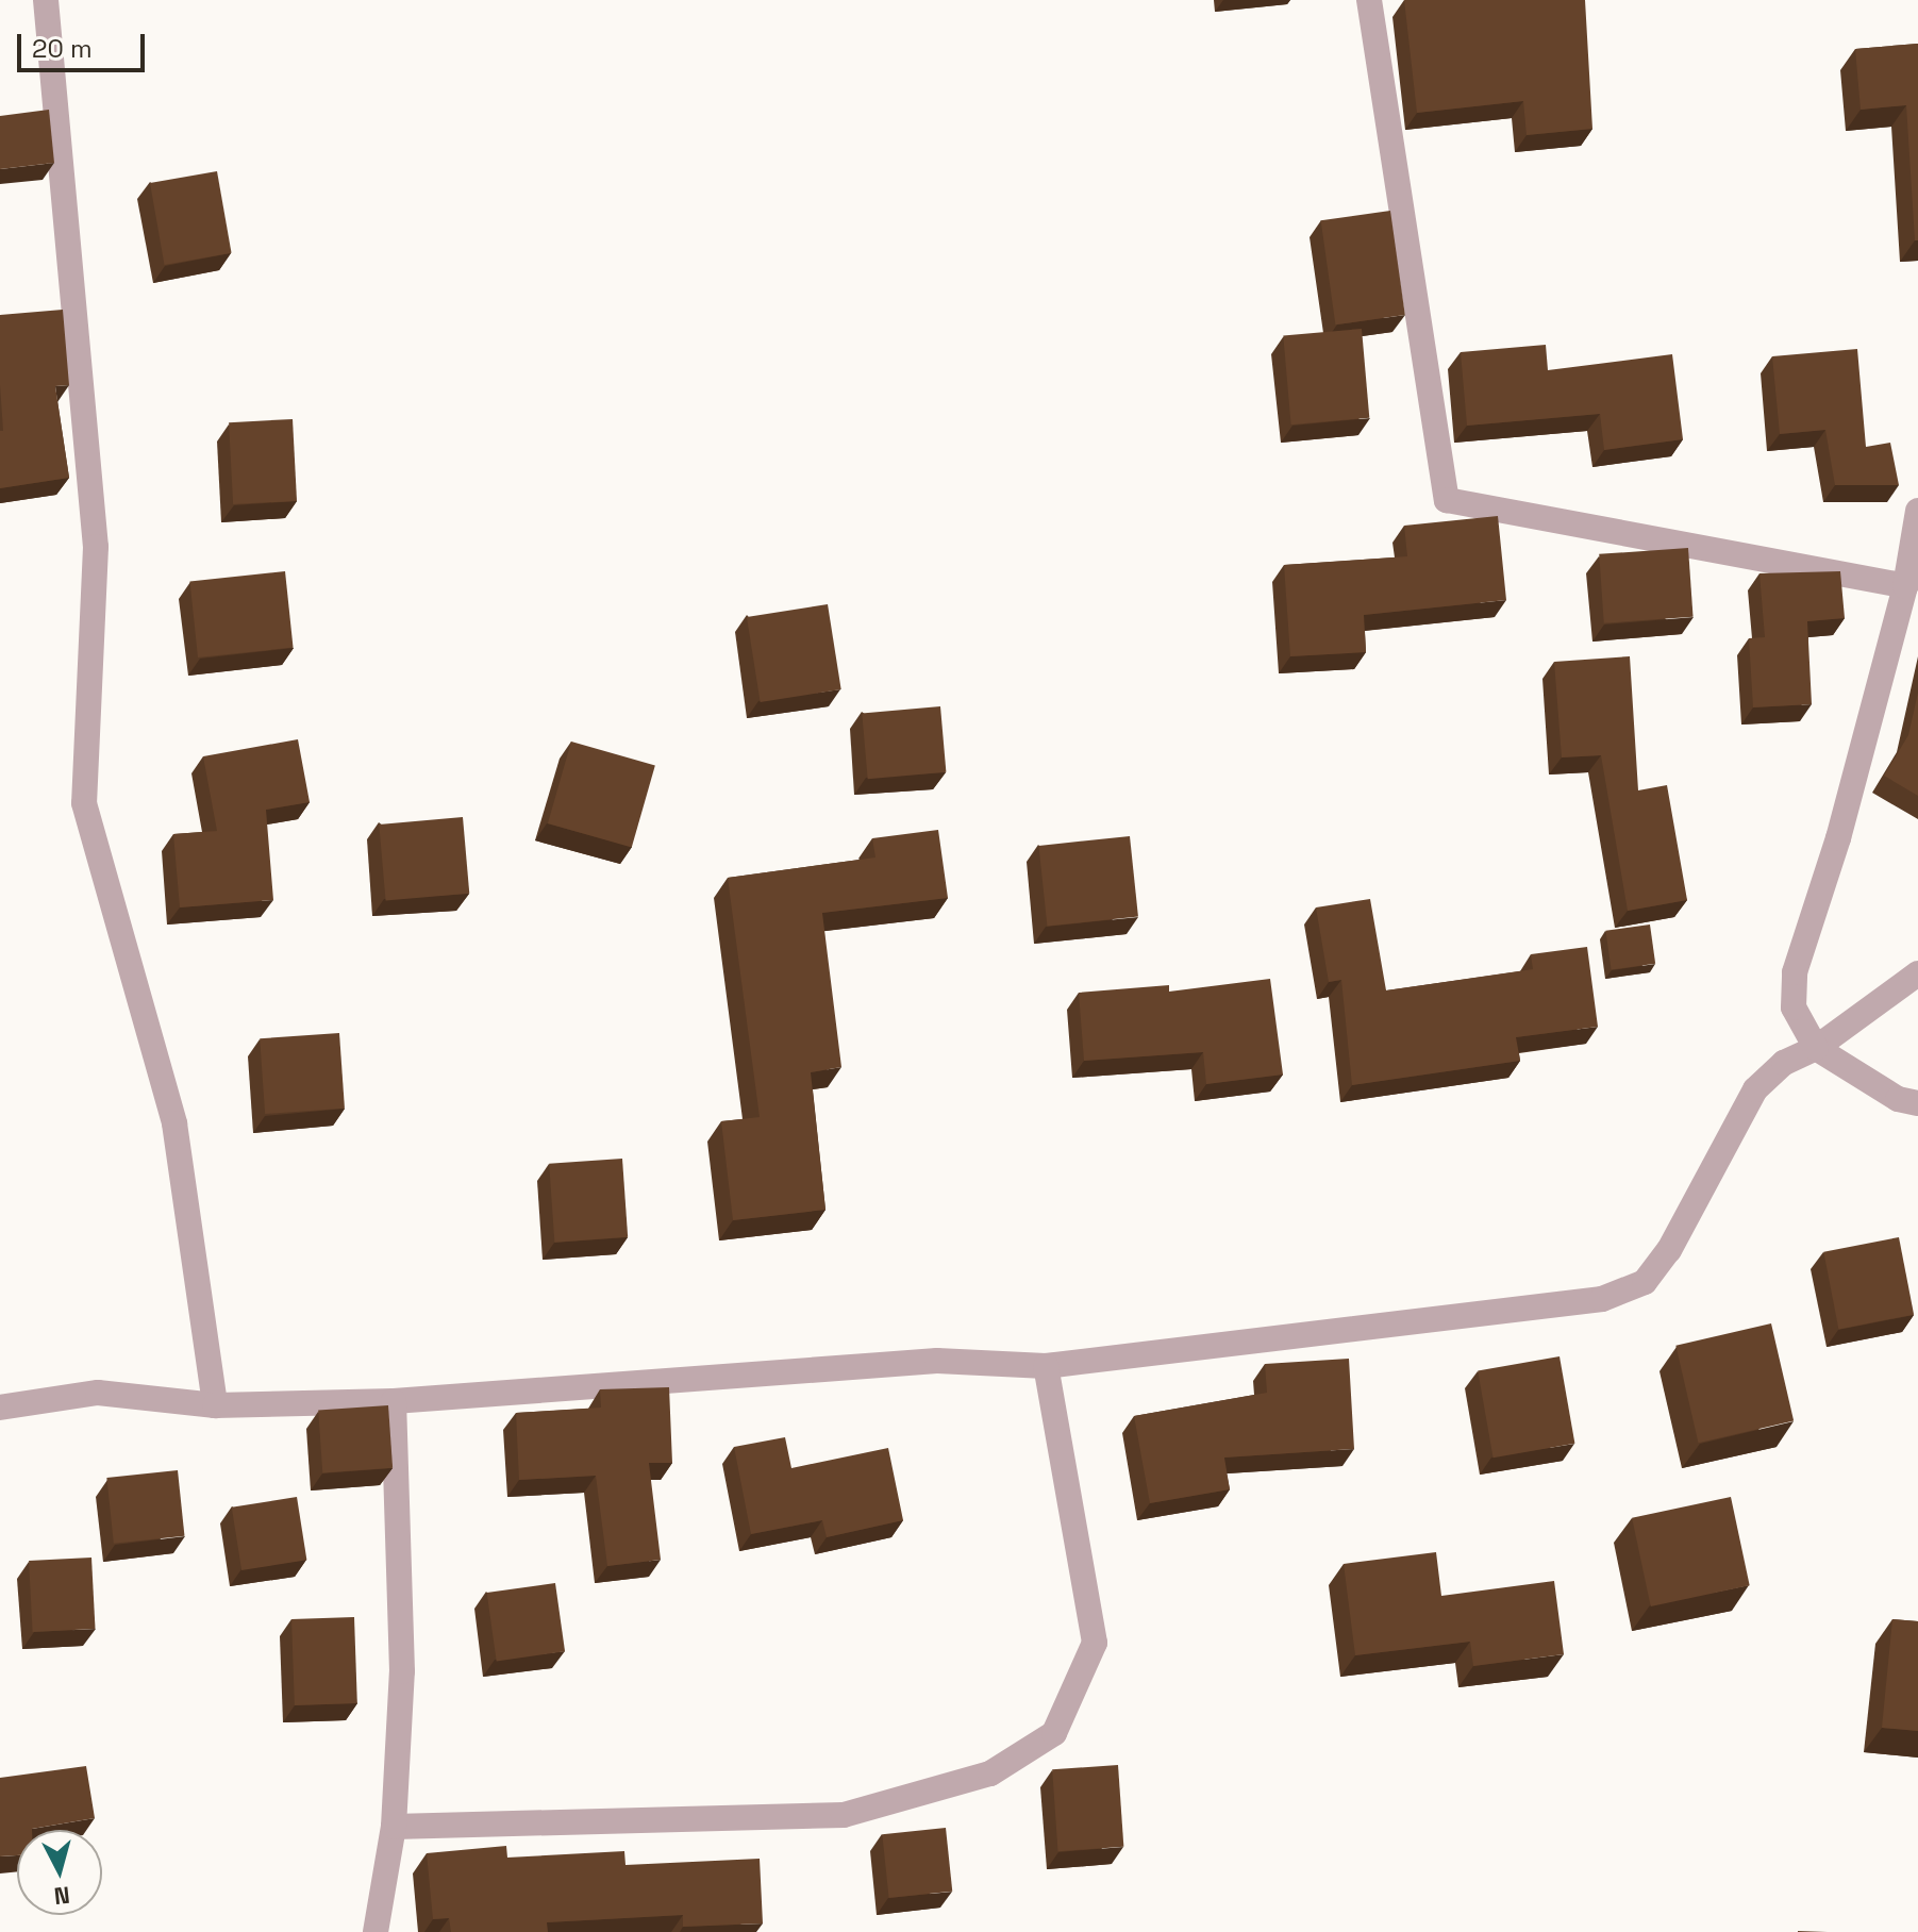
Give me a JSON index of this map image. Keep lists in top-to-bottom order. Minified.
{"scale_bar":"20 m","north":"bottom"}
